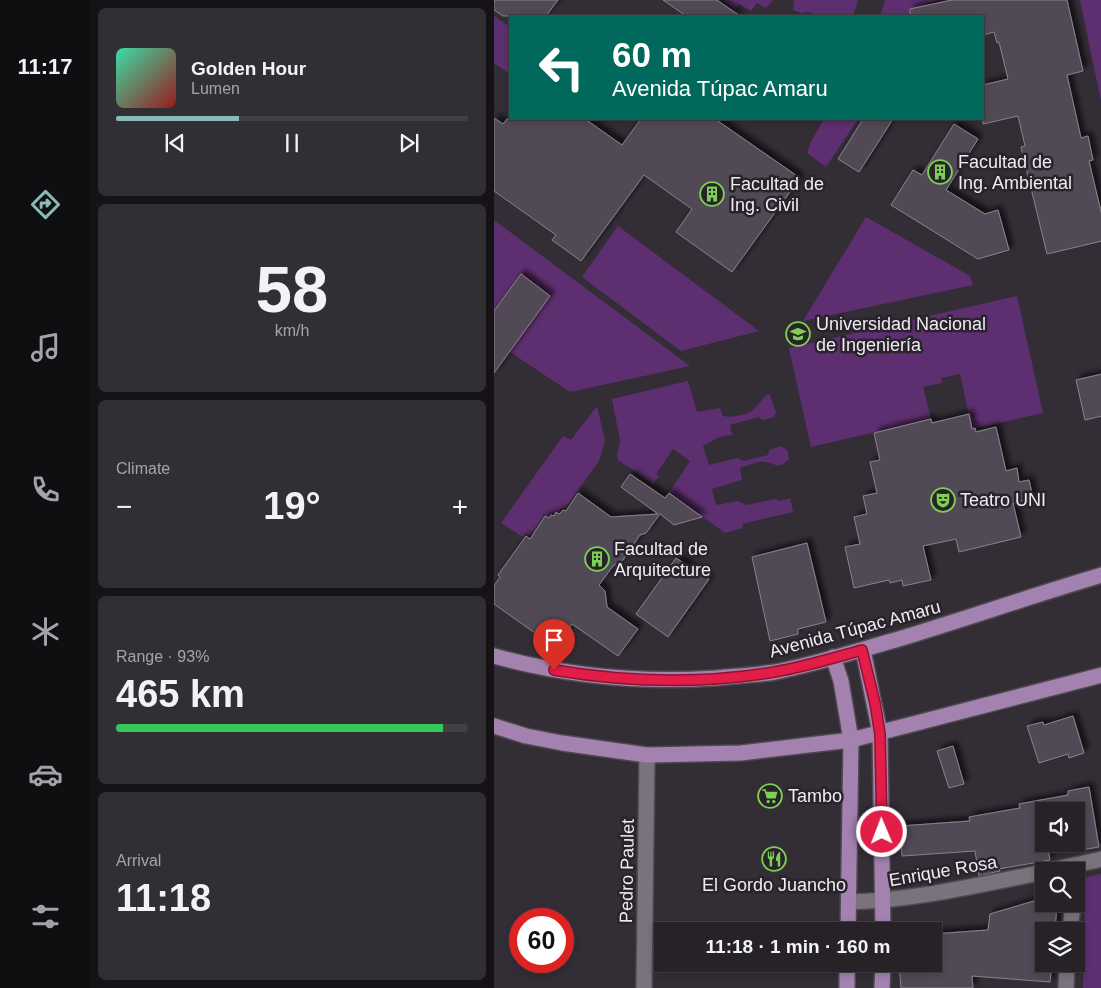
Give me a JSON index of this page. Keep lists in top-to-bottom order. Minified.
{"streets":{"main road":["Avenida Túpac Amaru"],"street":["Pedro Paulet","Enrique Rosa"]},"places":{"building":["Facultad de Ing. Ambiental","Facultad de Ing. Civil","Facultad de Arquitecture"],"school or university":["Universidad Nacional de Ingeniería"],"theatre":["Teatro UNI"],"supermarket":["Tambo"],"restaurant":["El Gordo Juancho"]},"page":{"tabs":"11:17","turn":["60 m","Avenida Túpac Amaru"],"song":["Golden Hour","Lumen"],"tile":[["58","km/h"],"Climate",["Range · 93%","465 km"],["Arrival","11:18"]],"heat":["−","19°","+"],"limit":"60","trip":"11:18 · 1 min · 160 m"}}
